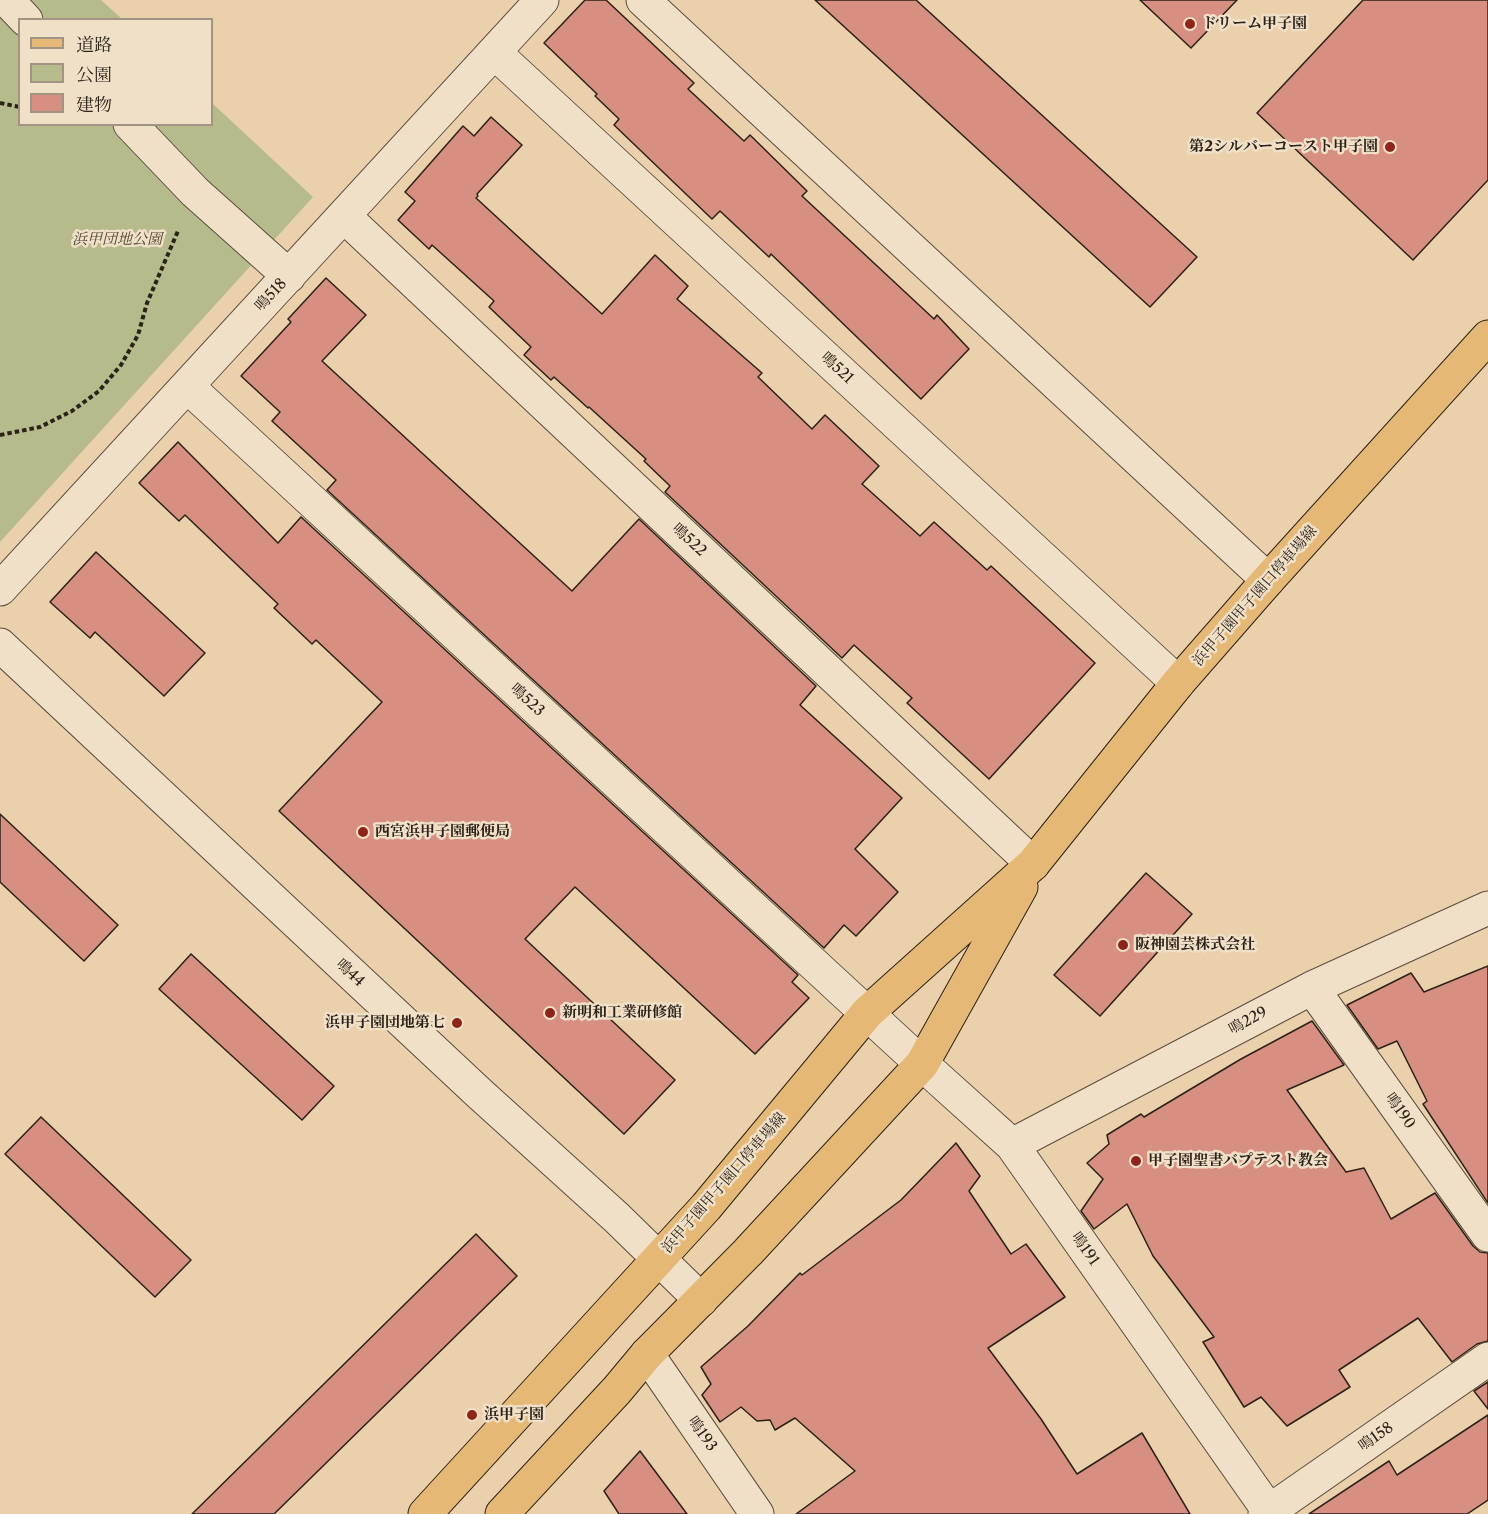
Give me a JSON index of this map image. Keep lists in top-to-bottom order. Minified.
{"streets":{"main road":["浜甲子園甲子園口停車場線"],"street":["鳴518","鳴521","鳴522","鳴523","鳴44","鳴229","鳴190","鳴191","鳴193","鳴158"]},"crossings":[["鳴518","鳴521"],["鳴518","鳴522"],["鳴518","鳴523"],["鳴521","浜甲子園甲子園口停車場線"],["鳴522","浜甲子園甲子園口停車場線"],["浜甲子園甲子園口停車場線","鳴523"],["浜甲子園甲子園口停車場線","鳴44"],["浜甲子園甲子園口停車場線","鳴191"],["浜甲子園甲子園口停車場線","鳴193"],["鳴523","鳴191"],["鳴229","鳴190"],["鳴229","鳴191"],["鳴191","鳴158"]],"parks":["浜甲団地公園"],"places":["ドリーム甲子園","第2シルバーコースト甲子園","西宮浜甲子園郵便局","阪神園芸株式会社","新明和工業研修館","浜甲子園団地第七","甲子園聖書バプテスト教会","浜甲子園"],"legend":["道路","公園","建物"]}
